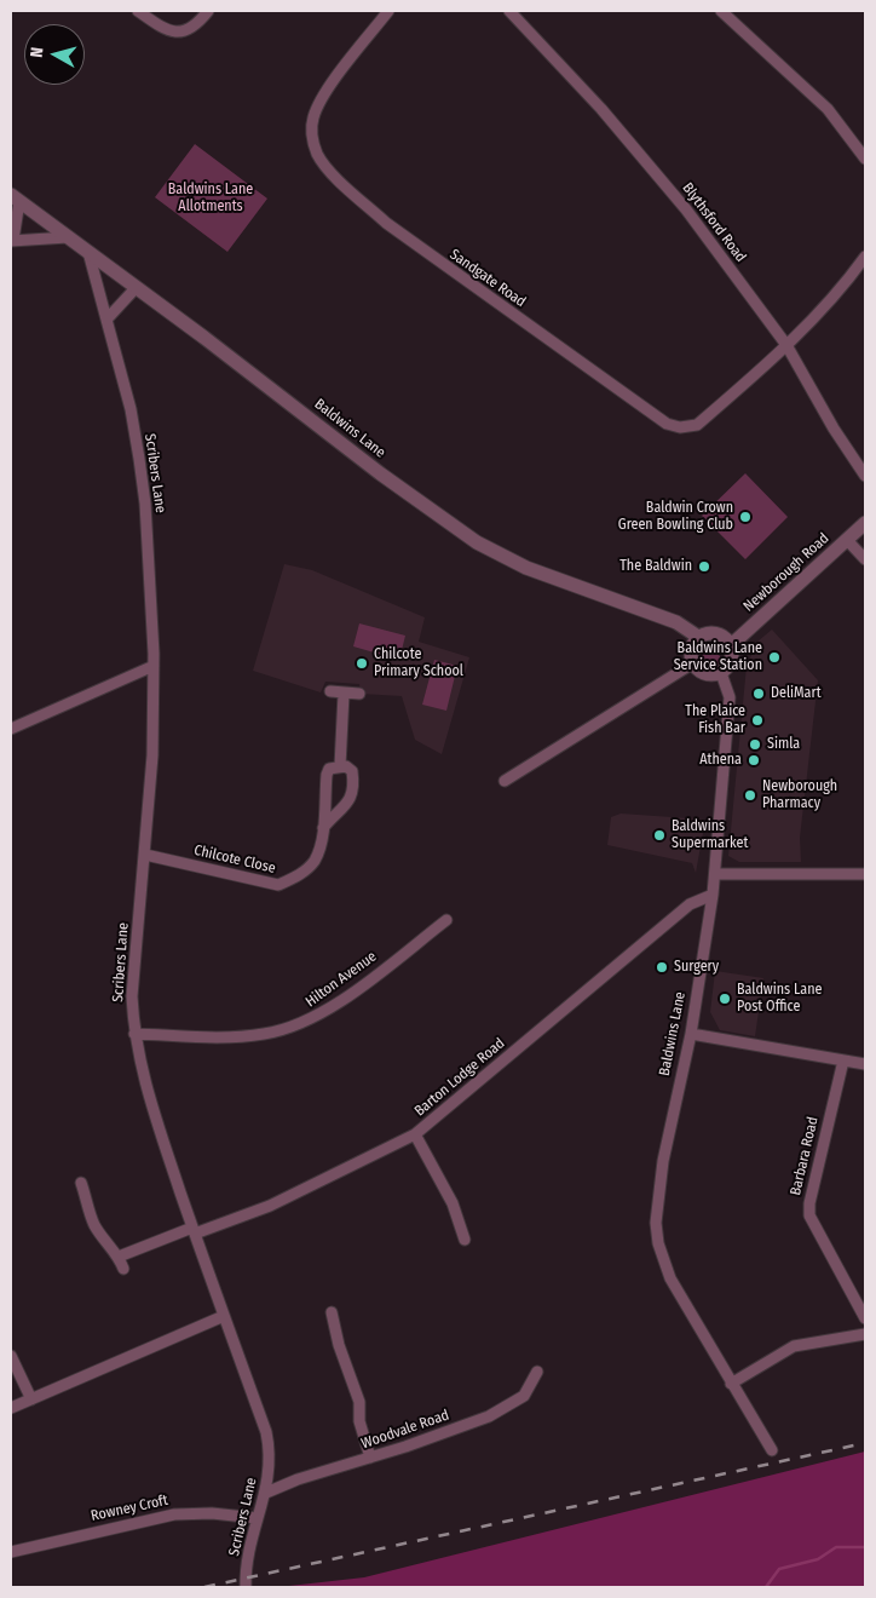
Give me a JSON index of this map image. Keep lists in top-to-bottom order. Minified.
{"streets":{"street":["Blythsford Road","Sandgate Road","Baldwins Lane","Scribers Lane","Newborough Road","Chilcote Close","Hilton Avenue","Barton Lodge Road","Barbara Road","Woodvale Road","Rowney Croft"]},"crossings":[["Blythsford Road","Sandgate Road"],["Baldwins Lane","Scribers Lane"],["Baldwins Lane","Newborough Road"],["Baldwins Lane","Barton Lodge Road"],["Scribers Lane","Chilcote Close"],["Scribers Lane","Hilton Avenue"],["Scribers Lane","Barton Lodge Road"],["Scribers Lane","Woodvale Road"],["Scribers Lane","Rowney Croft"]],"parks":["Baldwins Lane Allotments"],"places":["Baldwin Crown Green Bowling Club","The Baldwin","Baldwins Lane Service Station","Chilcote Primary School","DeliMart","The Plaice Fish Bar","Simla","Athena","Newborough Pharmacy","Baldwins Supermarket","Surgery","Baldwins Lane Post Office"],"north":"left"}
